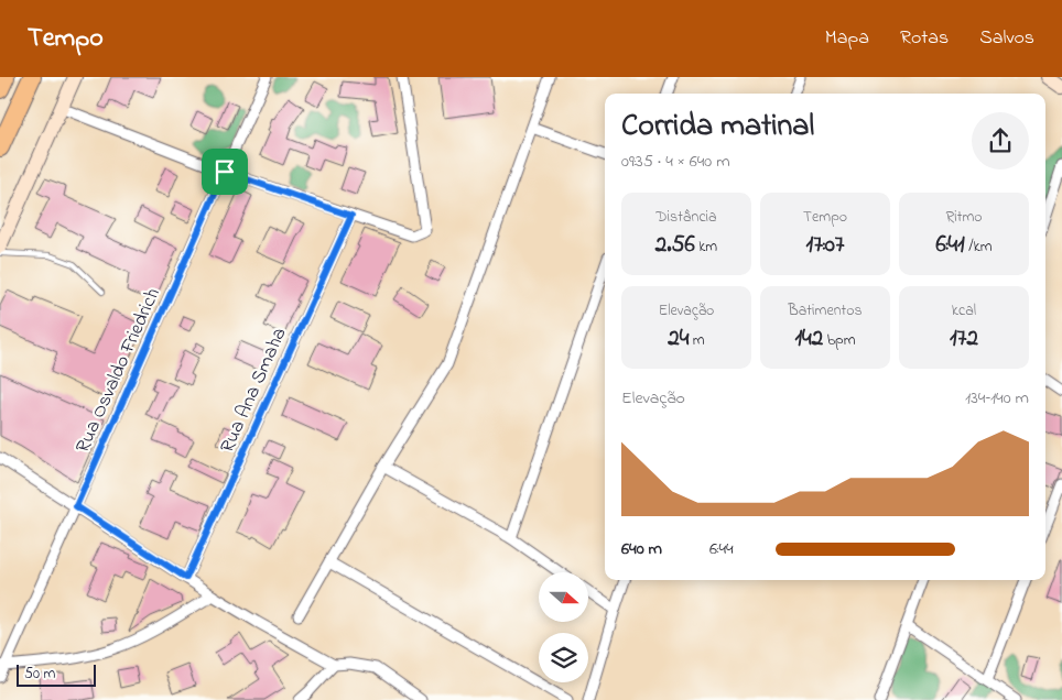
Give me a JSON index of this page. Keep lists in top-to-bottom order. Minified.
{"streets":{"street":["Rua Osvaldo Friedrich","Rua Ana Smaha"]},"scale_bar":"50 m","north":"right","page":{"header":"Tempo","nav":["Mapa","Rotas","Salvos"],"heading":["Corrida matinal","09:35 · 4 × 640 m"],"stats":[["Distância","2.56 km"],["Tempo","17:07"],["Ritmo","6:41 /km"],["Elevação","24 m"],["Batimentos","142 bpm"],["kcal","172"]],"chart":["Elevação","134–140 m"],"list":[{"name":"640 m","note":"6:44"}],"scale":"50 m"}}
